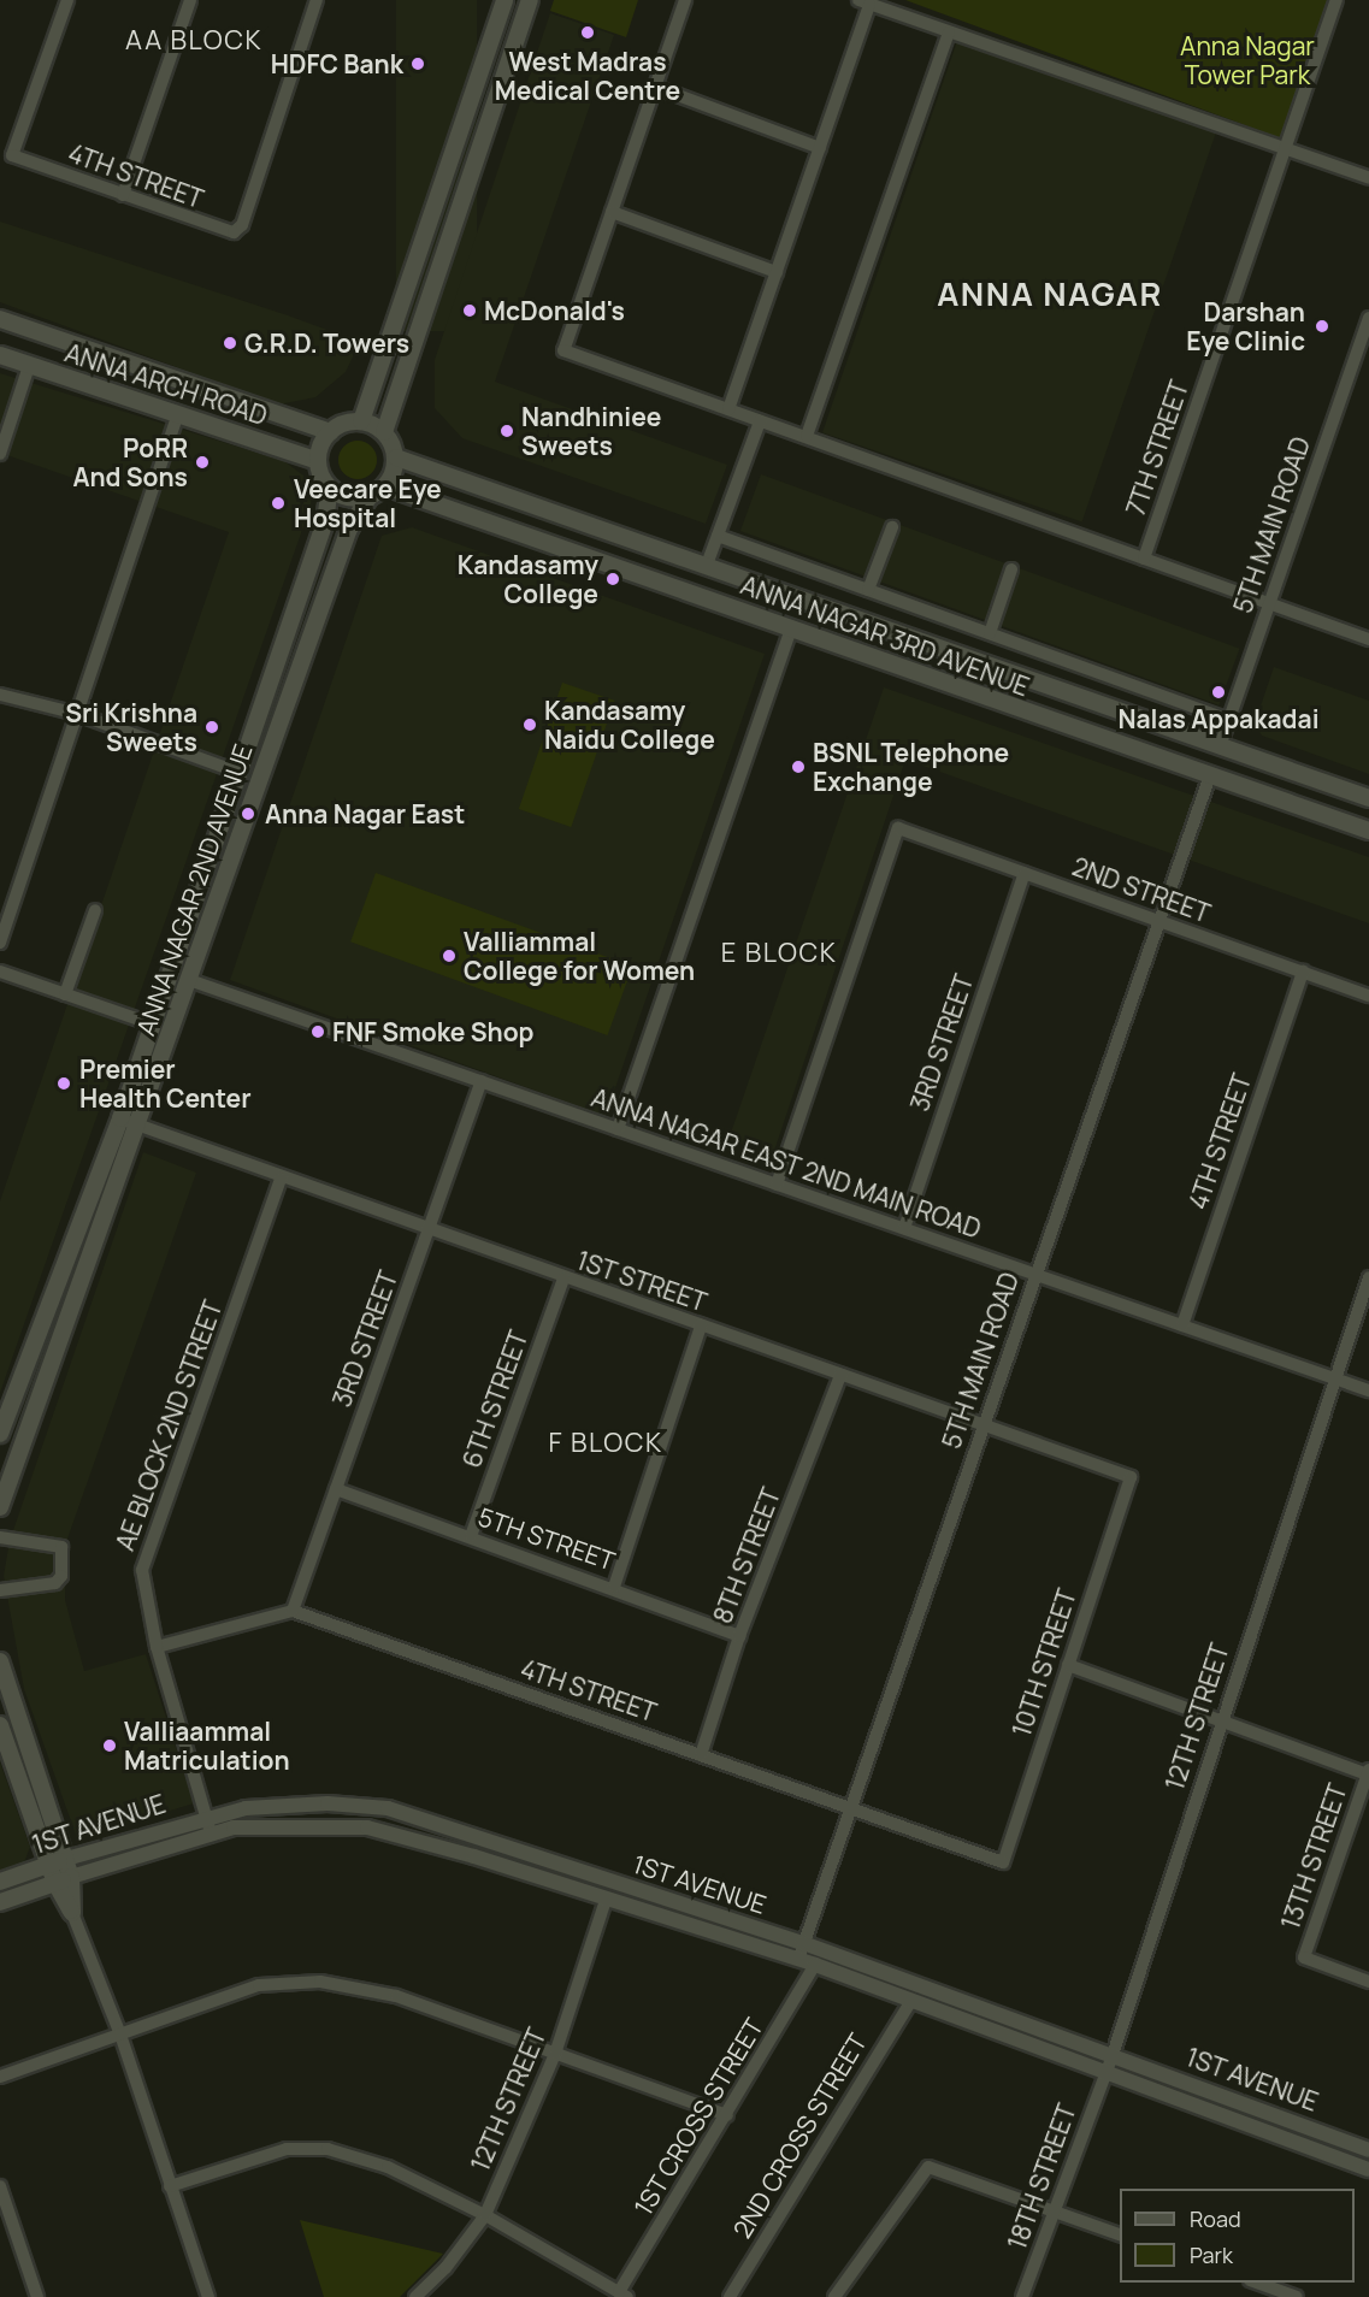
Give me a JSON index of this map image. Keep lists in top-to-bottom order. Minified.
{"streets":{"main road":["ANNA ARCH ROAD","ANNA NAGAR 3RD AVENUE","ANNA NAGAR 2ND AVENUE","1ST AVENUE"],"street":["4TH STREET","7TH STREET","5TH MAIN ROAD","2ND STREET","3RD STREET","ANNA NAGAR EAST 2ND MAIN ROAD","1ST STREET","6TH STREET","AE BLOCK 2ND STREET","5TH STREET","8TH STREET","10TH STREET","12TH STREET","13TH STREET","1ST CROSS STREET","2ND CROSS STREET","18TH STREET"]},"crossings":[["4TH STREET","5TH MAIN ROAD"],["4TH STREET","2ND STREET"],["4TH STREET","3RD STREET"],["4TH STREET","ANNA NAGAR EAST 2ND MAIN ROAD"],["4TH STREET","8TH STREET"],["4TH STREET","10TH STREET"],["ANNA ARCH ROAD","ANNA NAGAR 3RD AVENUE"],["ANNA ARCH ROAD","ANNA NAGAR 2ND AVENUE"],["5TH MAIN ROAD","ANNA NAGAR 3RD AVENUE"],["5TH MAIN ROAD","2ND STREET"],["5TH MAIN ROAD","ANNA NAGAR EAST 2ND MAIN ROAD"],["5TH MAIN ROAD","1ST STREET"],["5TH MAIN ROAD","1ST AVENUE"],["ANNA NAGAR 3RD AVENUE","ANNA NAGAR 2ND AVENUE"],["ANNA NAGAR 2ND AVENUE","ANNA NAGAR EAST 2ND MAIN ROAD"],["ANNA NAGAR 2ND AVENUE","1ST STREET"],["2ND STREET","3RD STREET"],["2ND STREET","ANNA NAGAR EAST 2ND MAIN ROAD"],["3RD STREET","ANNA NAGAR EAST 2ND MAIN ROAD"],["3RD STREET","1ST STREET"],["3RD STREET","5TH STREET"],["ANNA NAGAR EAST 2ND MAIN ROAD","12TH STREET"],["1ST STREET","6TH STREET"],["1ST STREET","AE BLOCK 2ND STREET"],["1ST STREET","8TH STREET"],["1ST STREET","10TH STREET"],["6TH STREET","5TH STREET"],["AE BLOCK 2ND STREET","1ST AVENUE"],["5TH STREET","8TH STREET"],["12TH STREET","1ST AVENUE"],["12TH STREET","18TH STREET"],["1ST AVENUE","1ST CROSS STREET"],["1ST AVENUE","2ND CROSS STREET"],["1ST AVENUE","18TH STREET"]],"districts":["AA BLOCK","ANNA NAGAR","E BLOCK","F BLOCK"],"parks":["Anna Nagar Tower Park"],"places":["West Madras Medical Centre","HDFC Bank","McDonald's","Darshan Eye Clinic","G.R.D. Towers","Nandhiniee Sweets","PoRR And Sons","Veecare Eye Hospital","Kandasamy College","Nalas Appakadai","Kandasamy Naidu College","Sri Krishna Sweets","BSNL Telephone Exchange","Anna Nagar East","Valliammal College for Women","FNF Smoke Shop","Premier Health Center","Valliaammal Matriculation"],"legend":["Road","Park"]}
